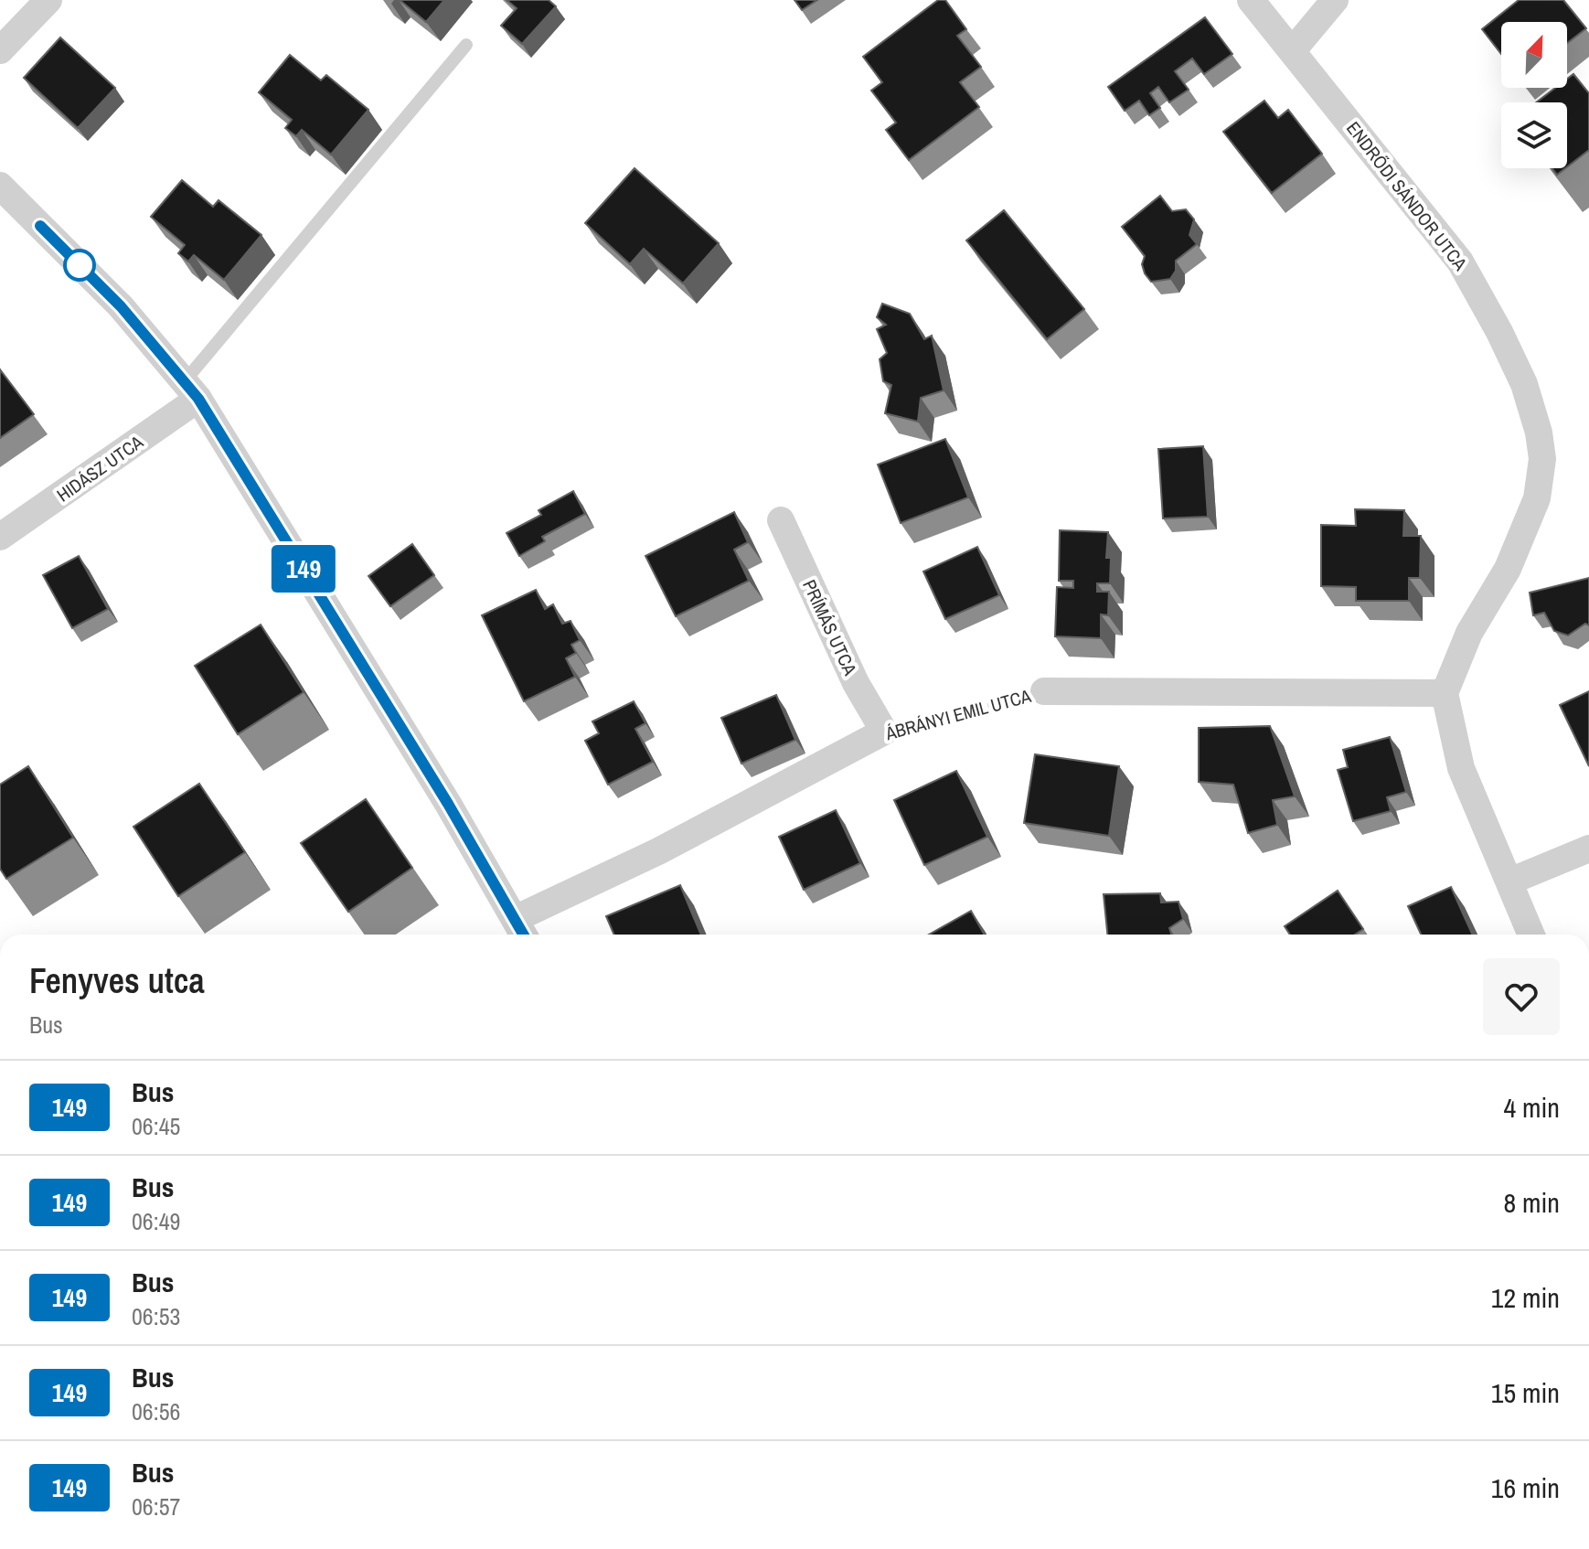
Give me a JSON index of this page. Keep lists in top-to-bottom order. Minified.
{"streets":{"street":["ENDRŐDI SÁNDOR UTCA","HIDÁSZ UTCA","PRÍMÁS UTCA","ÁBRÁNYI EMIL UTCA"]},"crossings":[["ENDRŐDI SÁNDOR UTCA","ÁBRÁNYI EMIL UTCA"],["PRÍMÁS UTCA","ÁBRÁNYI EMIL UTCA"]],"lines":["bus line 149"],"north":"top right","page":{"on_map":"149","heading":["Fenyves utca","Bus"],"list":[{"mark":"149","name":"Bus","note":"06:45","value":"4 min"},{"mark":"149","name":"Bus","note":"06:49","value":"8 min"},{"mark":"149","name":"Bus","note":"06:53","value":"12 min"},{"mark":"149","name":"Bus","note":"06:56","value":"15 min"},{"mark":"149","name":"Bus","note":"06:57","value":"16 min"}]}}
